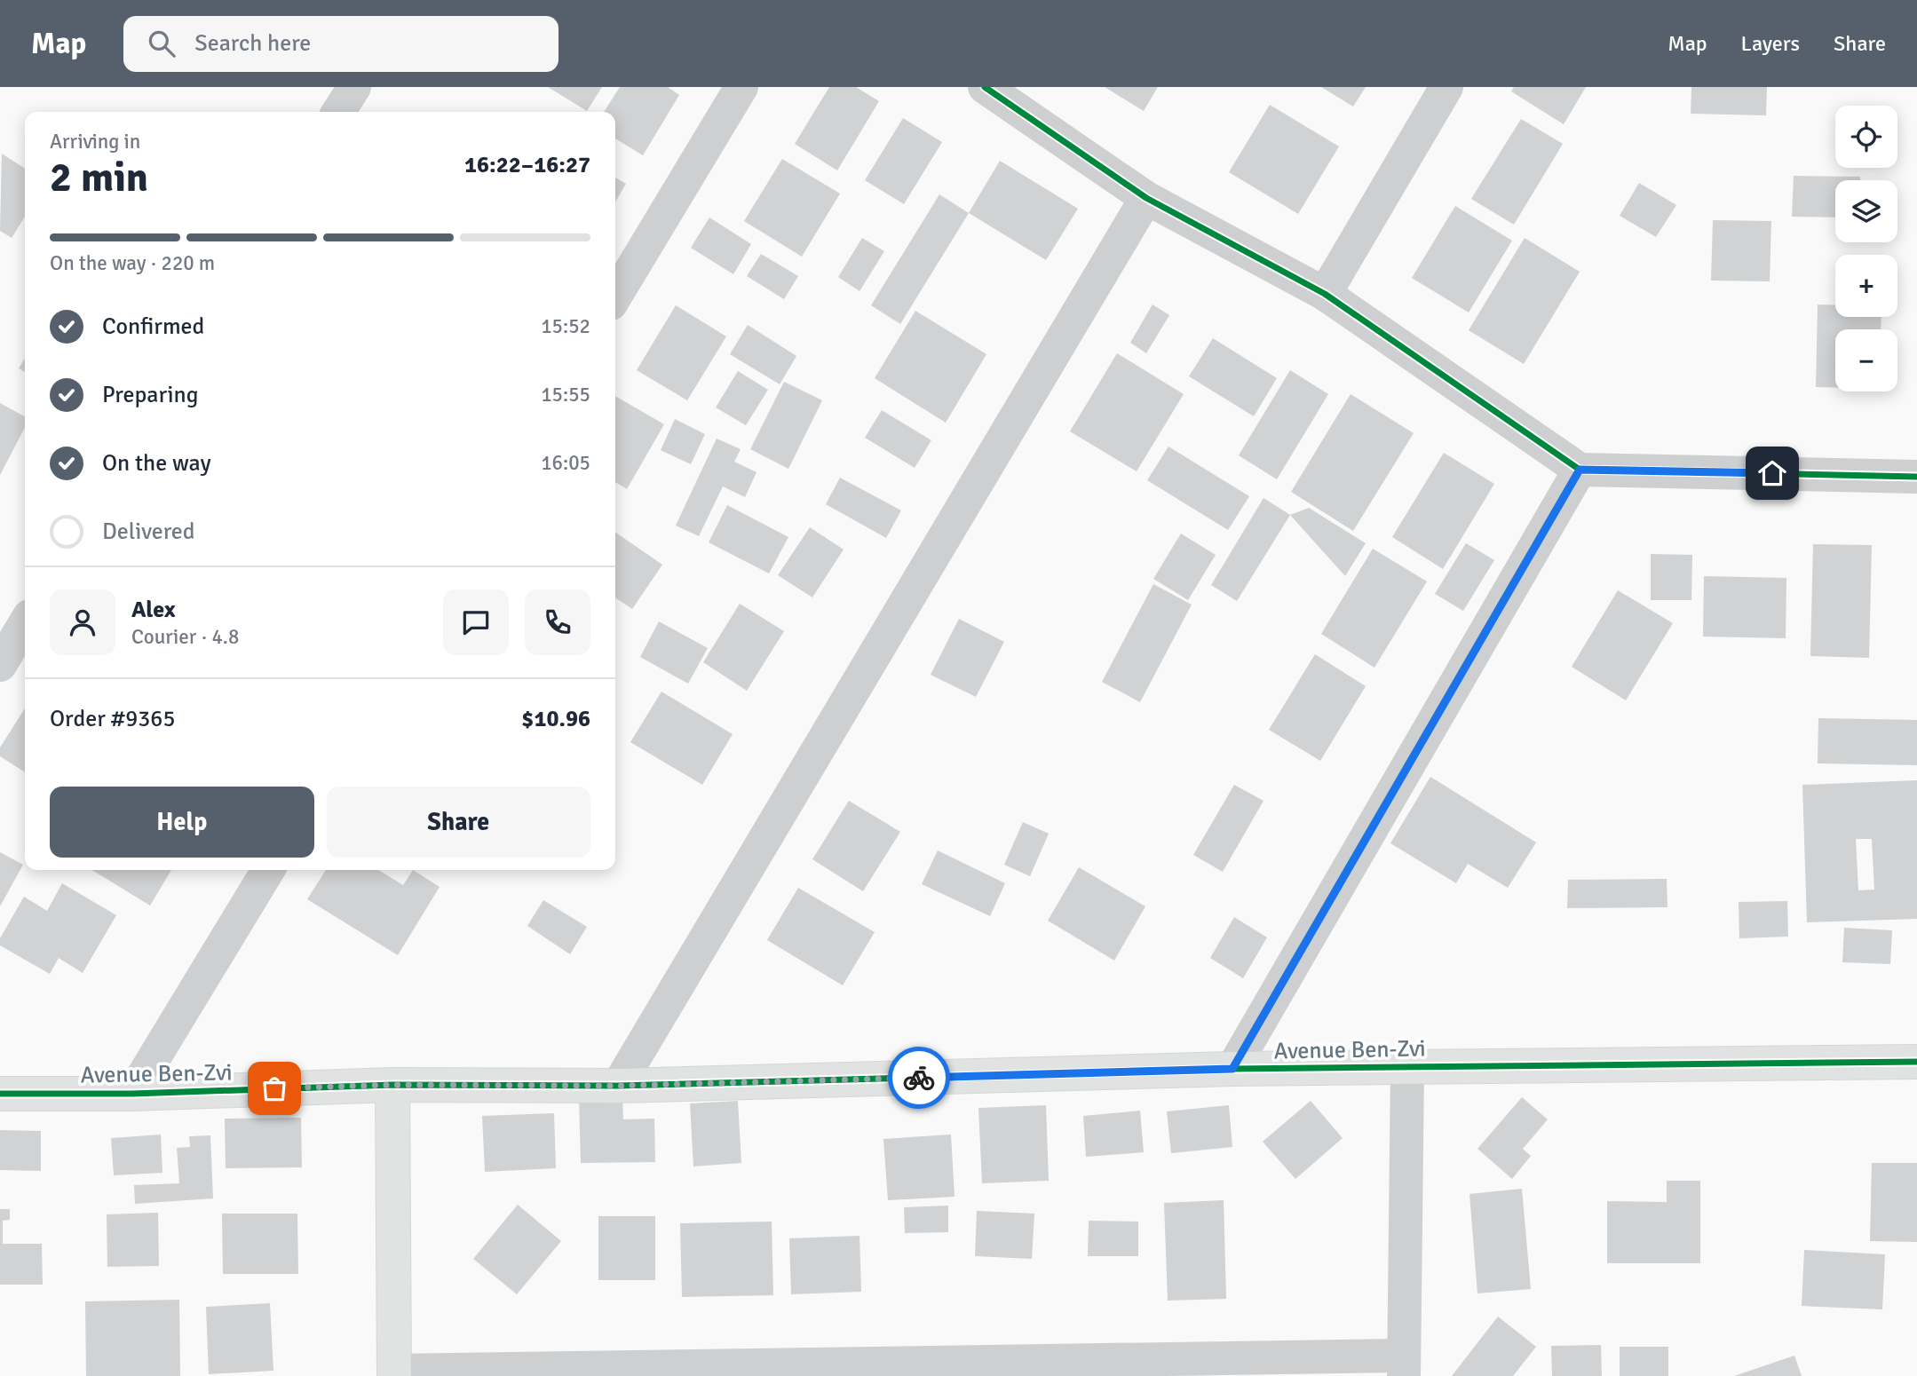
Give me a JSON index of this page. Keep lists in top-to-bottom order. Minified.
{"streets":{"street":["Avenue Ben-Zvi"]},"page":{"header":"Map","search":"Search here","nav":["Map","Layers","Share"],"map_buttons":["+","−"],"heading":["2 min","Arriving in","16:22–16:27"],"panel":["Alex","Courier · 4.8","Order #9365","$10.96"],"bar":"On the way · 220 m","list":[["Confirmed","15:52"],["Preparing","15:55"],["On the way","16:05"],"Delivered"],"buttons":["Help","Share"]}}
